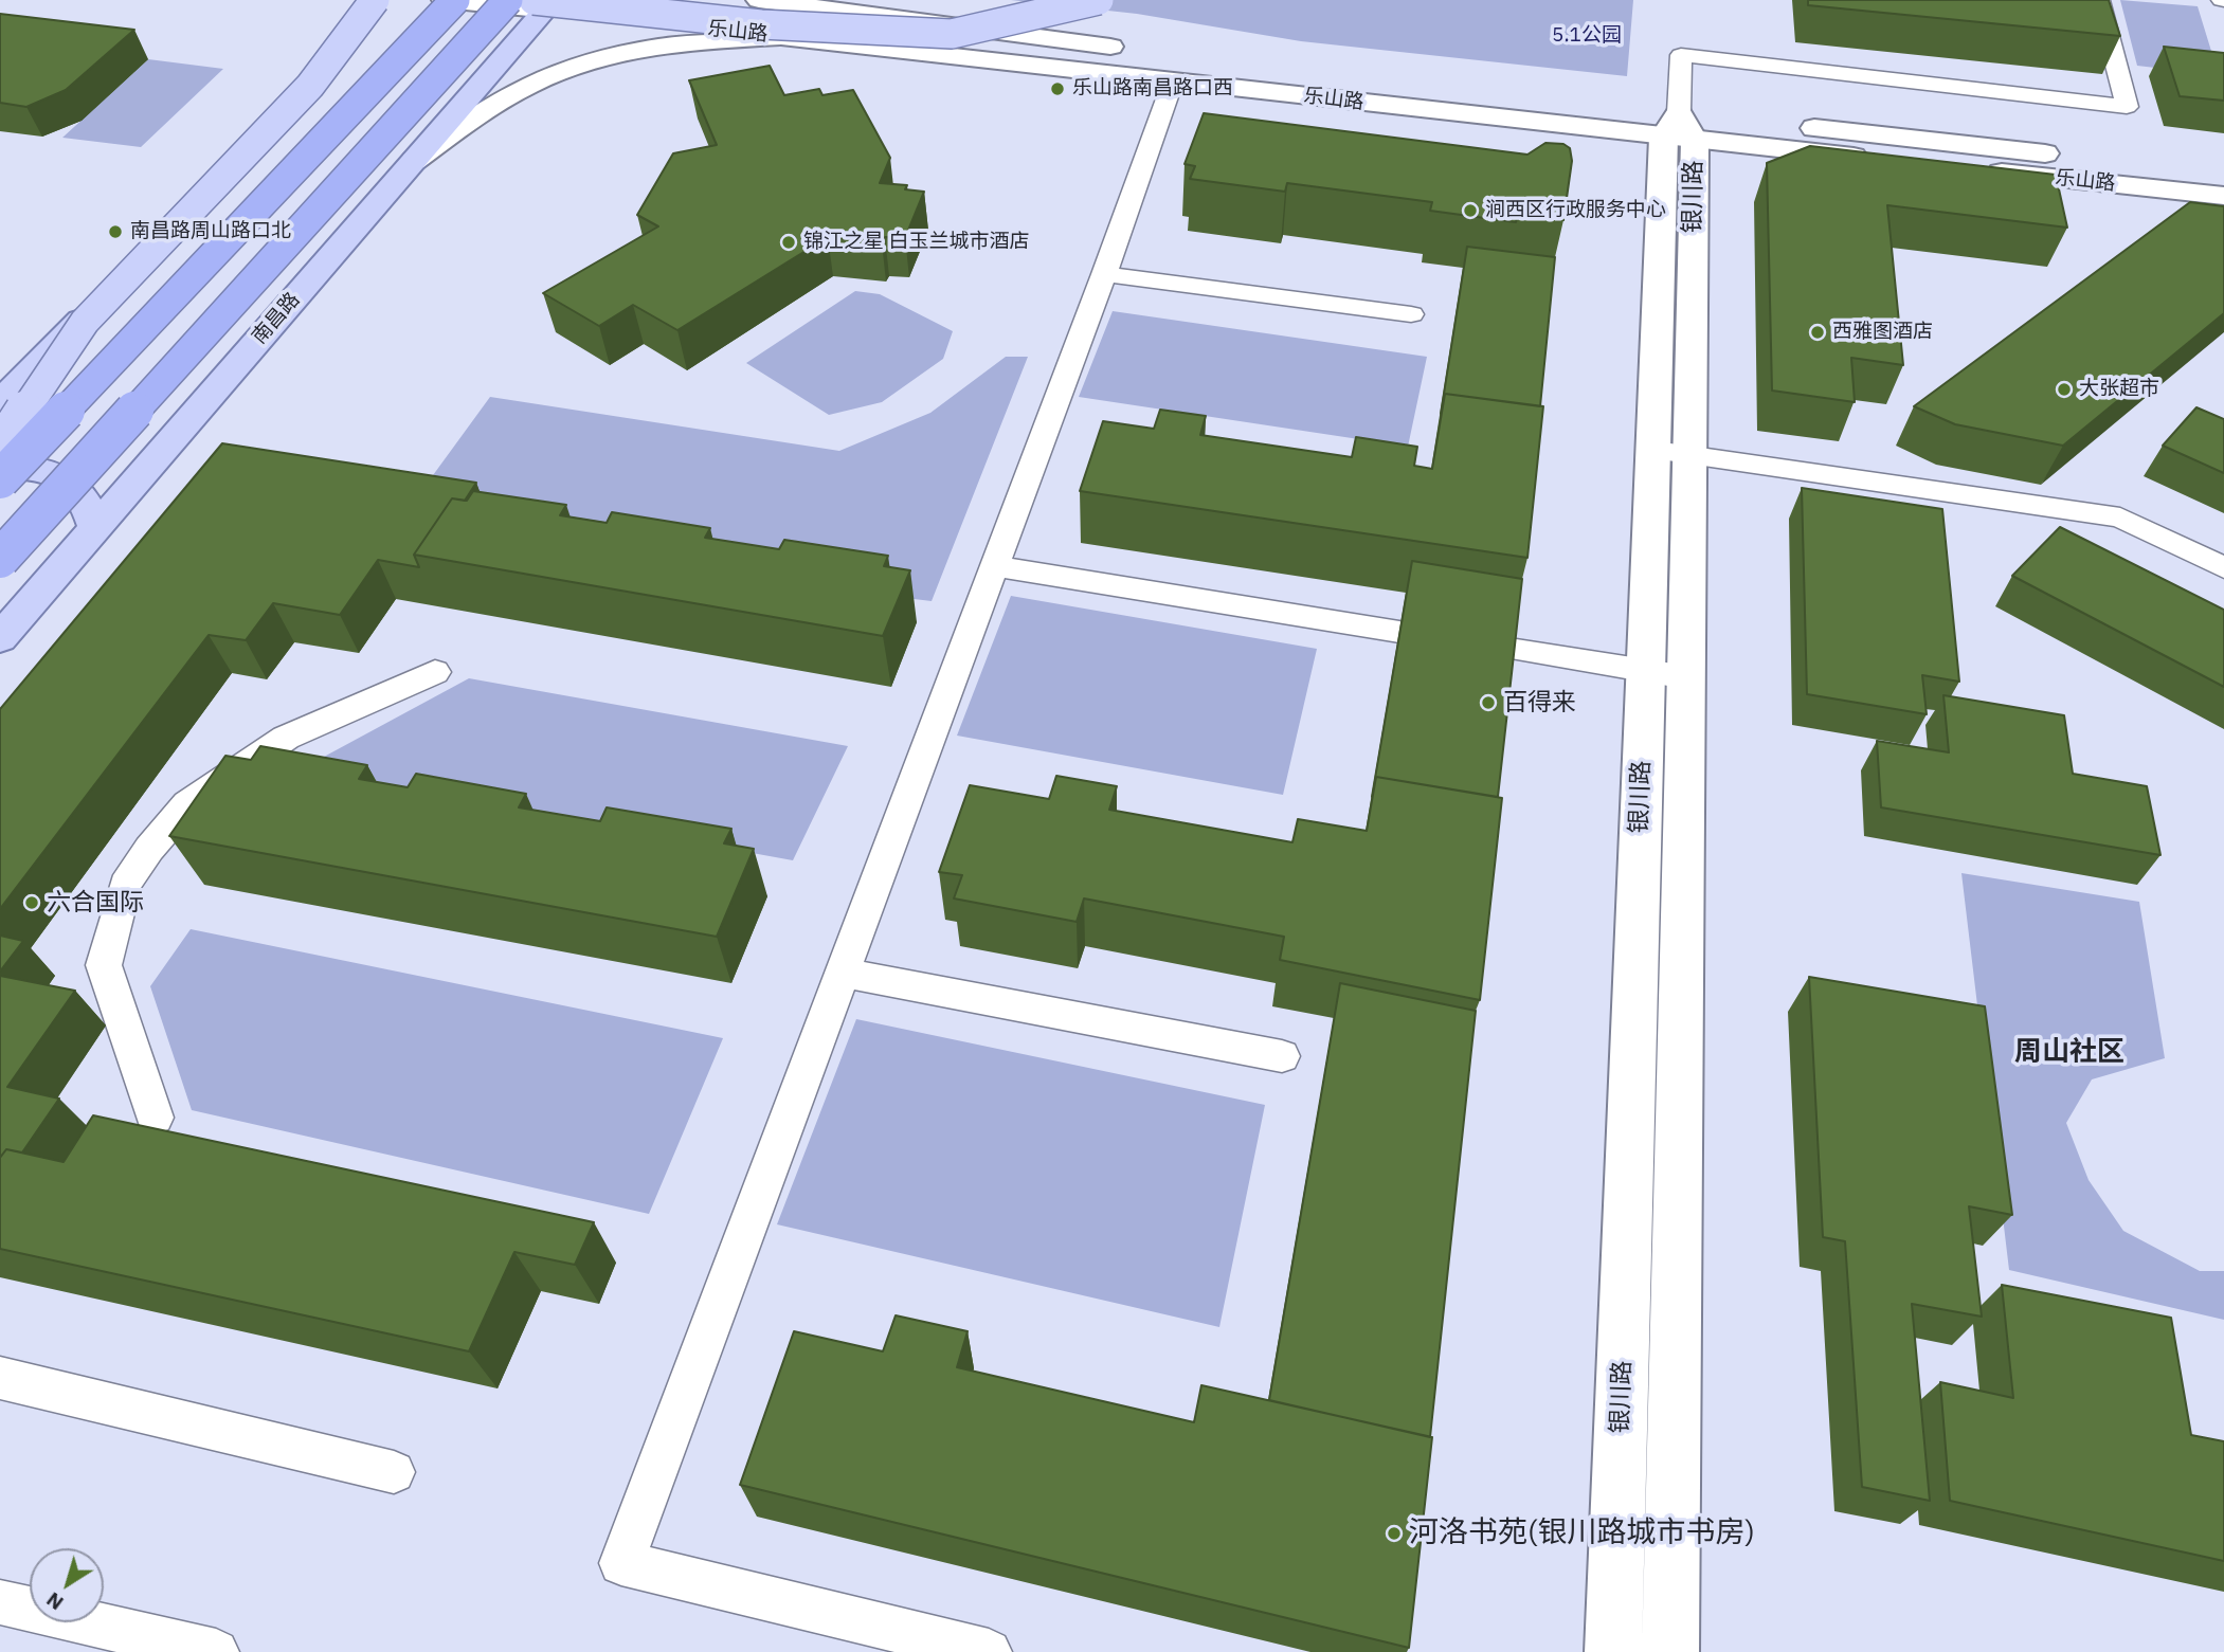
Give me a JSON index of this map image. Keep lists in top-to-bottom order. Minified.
{"streets":{"highway":["南昌路"],"main road":["乐山路","银川路"]},"crossings":[["乐山路","银川路"],["乐山路","南昌路"]],"districts":["周山社区"],"parks":["5.1公园"],"places":["乐山路南昌路口西","涧西区行政服务中心","南昌路周山路口北","锦江之星 白玉兰城市酒店","西雅图酒店","大张超市","百得来","六合国际","河洛书苑(银川路城市书房)"],"north":"bottom left"}
